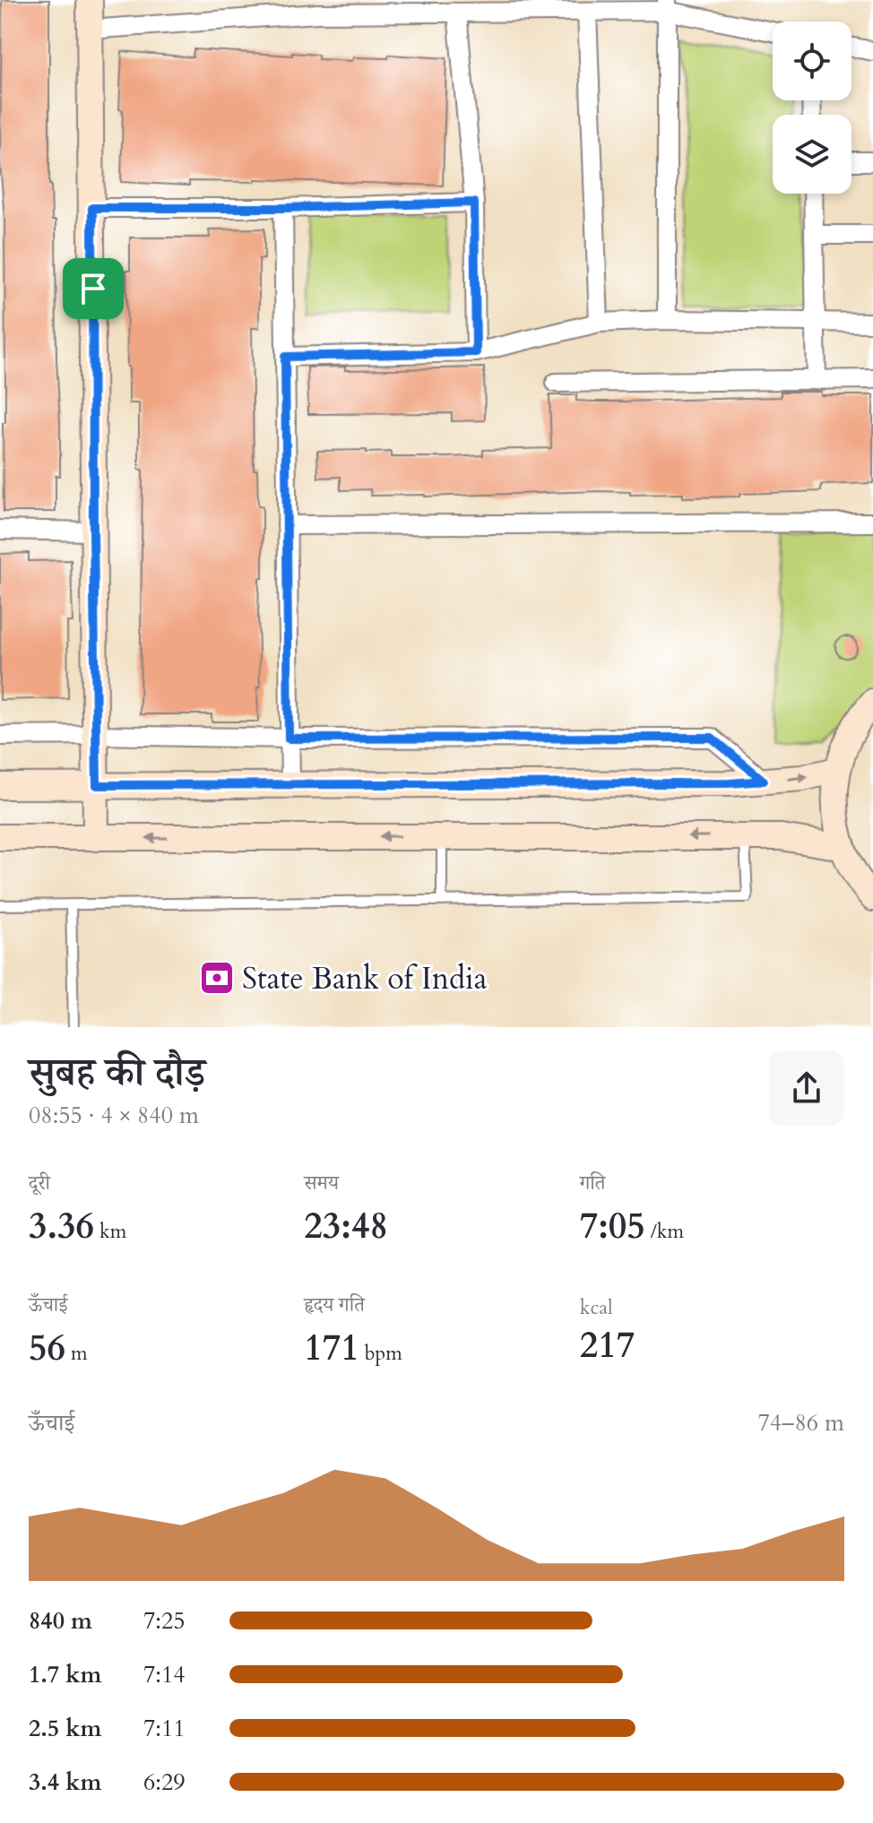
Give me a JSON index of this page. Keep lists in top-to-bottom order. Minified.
{"places":{"bank":["State Bank of India"]},"page":{"heading":["सुबह की दौड़","08:55 · 4 × 840 m"],"stats":[["दूरी","3.36 km"],["समय","23:48"],["गति","7:05 /km"],["ऊँचाई","56 m"],["हृदय गति","171 bpm"],["kcal","217"]],"chart":["ऊँचाई","74–86 m"],"list":[{"name":"840 m","note":"7:25"},{"name":"1.7 km","note":"7:14"},{"name":"2.5 km","note":"7:11"},{"name":"3.4 km","note":"6:29"}]}}
